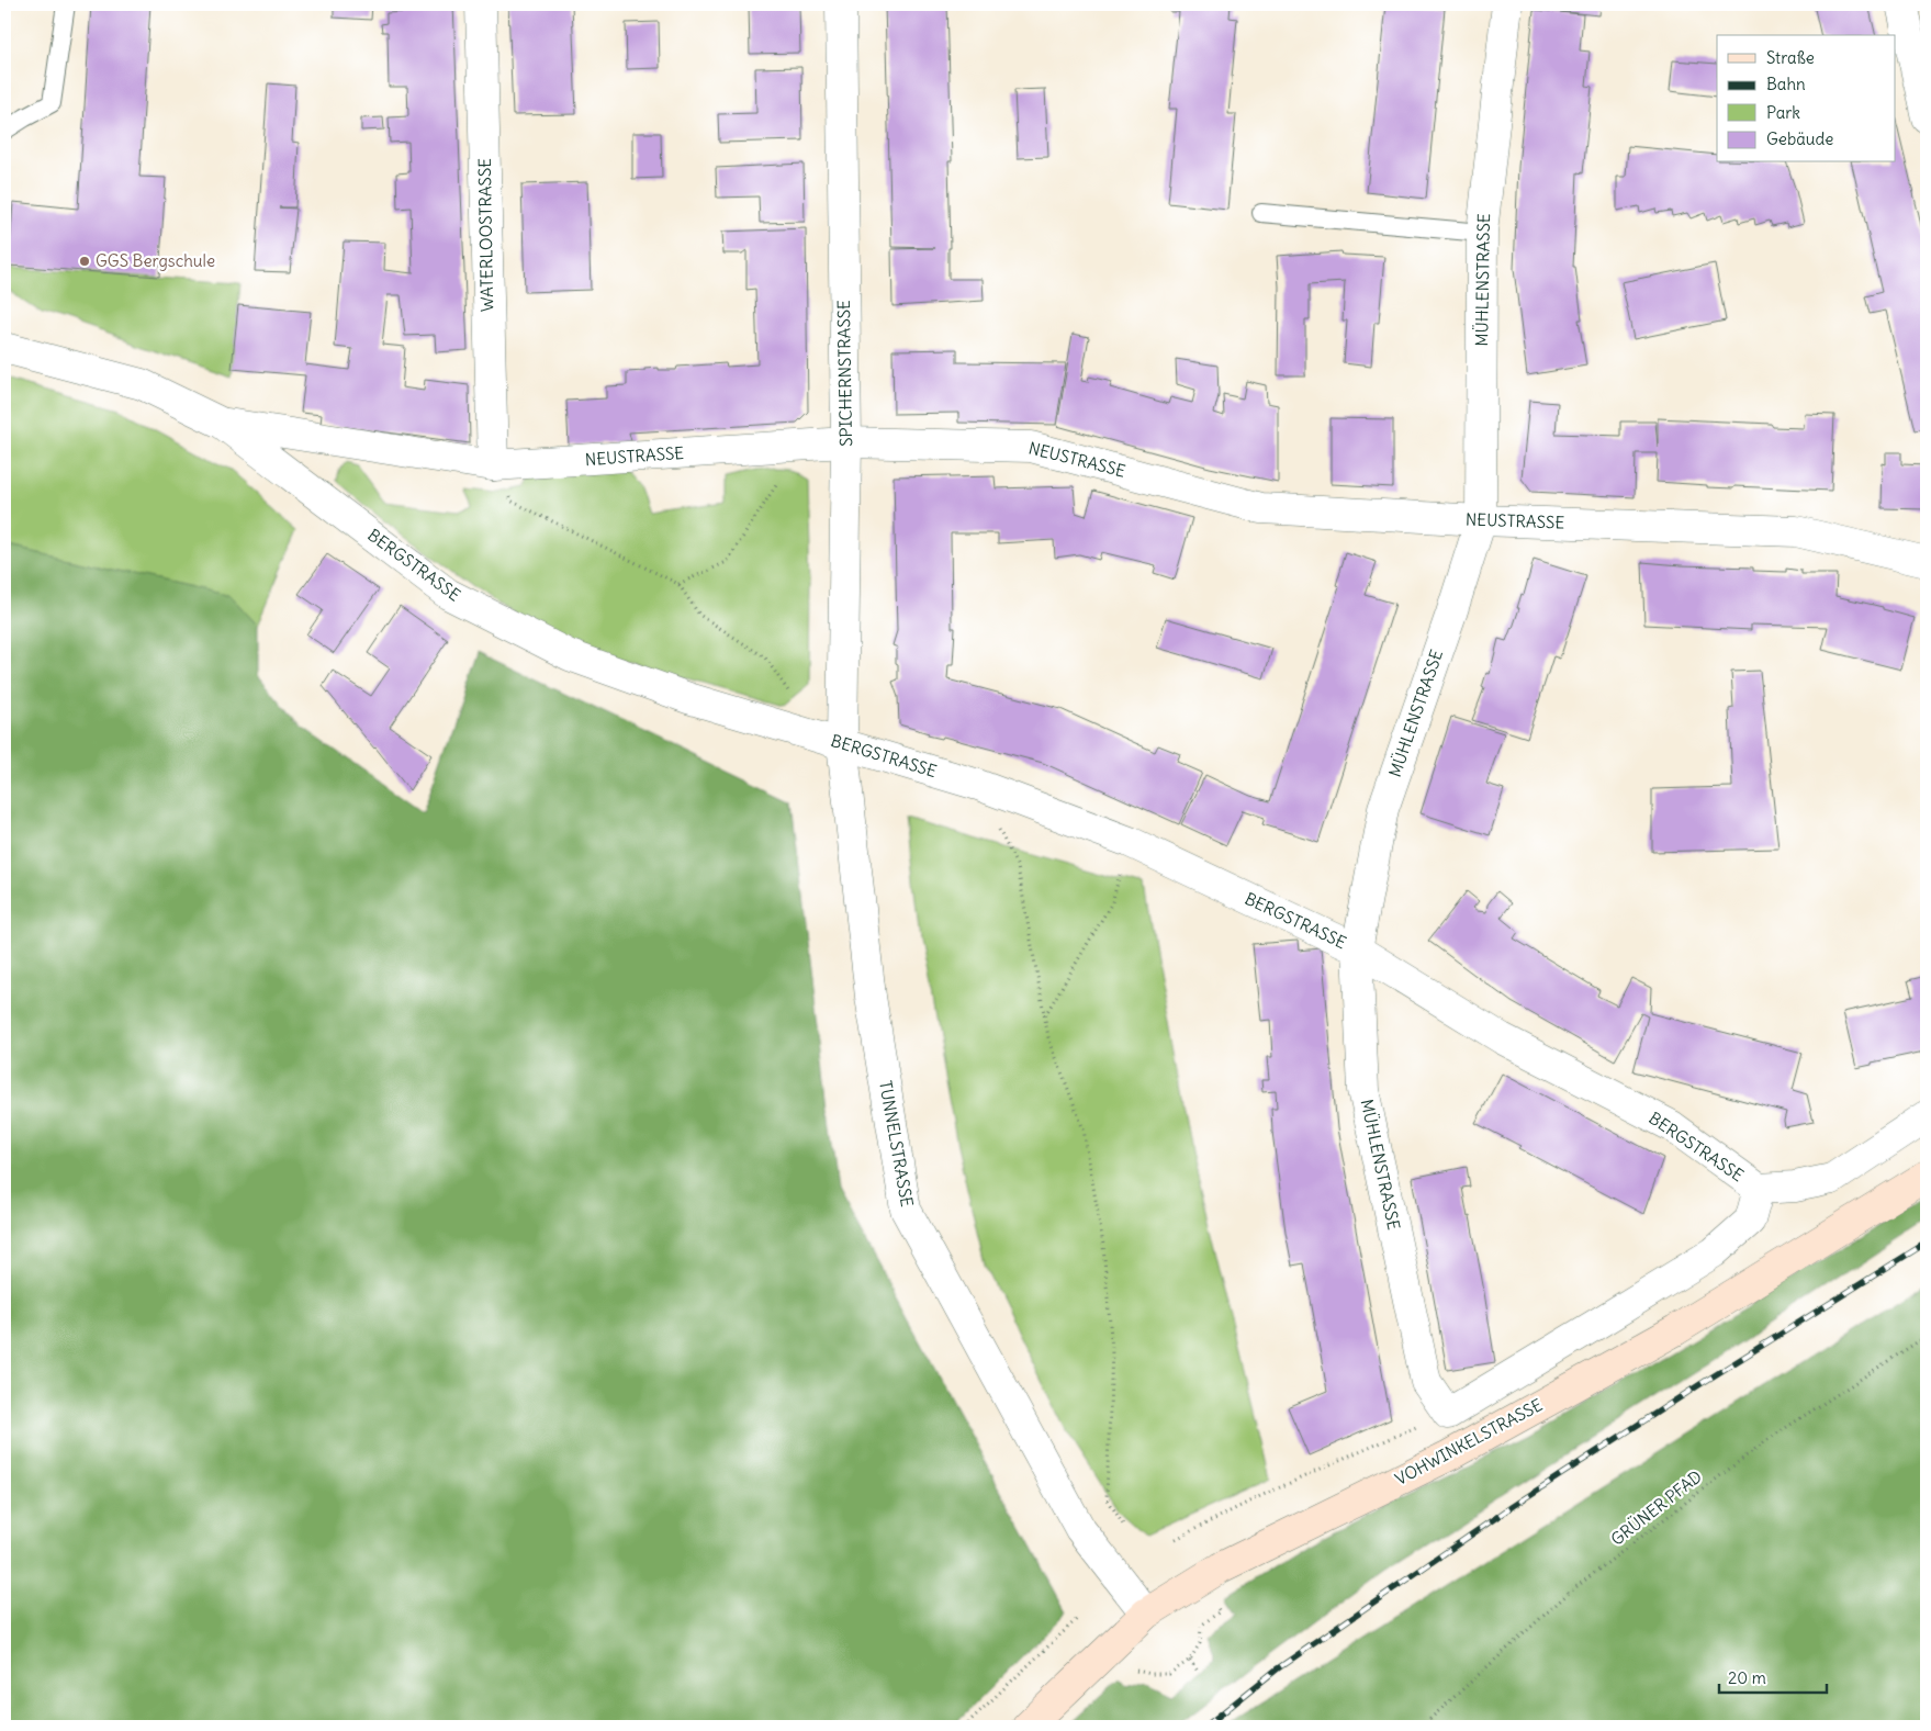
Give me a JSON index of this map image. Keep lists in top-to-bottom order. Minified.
{"streets":{"main road":["VOHWINKELSTRASSE"],"street":["WATERLOOSTRASSE","MÜHLENSTRASSE","SPICHERNSTRASSE","NEUSTRASSE","BERGSTRASSE","TUNNELSTRASSE"],"path":["GRÜNER PFAD"]},"crossings":[["WATERLOOSTRASSE","NEUSTRASSE"],["MÜHLENSTRASSE","NEUSTRASSE"],["MÜHLENSTRASSE","BERGSTRASSE"],["SPICHERNSTRASSE","NEUSTRASSE"],["SPICHERNSTRASSE","BERGSTRASSE"],["SPICHERNSTRASSE","TUNNELSTRASSE"],["NEUSTRASSE","BERGSTRASSE"],["BERGSTRASSE","TUNNELSTRASSE"],["TUNNELSTRASSE","VOHWINKELSTRASSE"]],"places":["GGS Bergschule"],"legend":["Straße","Bahn","Park","Gebäude"],"scale_bar":"20 m"}
